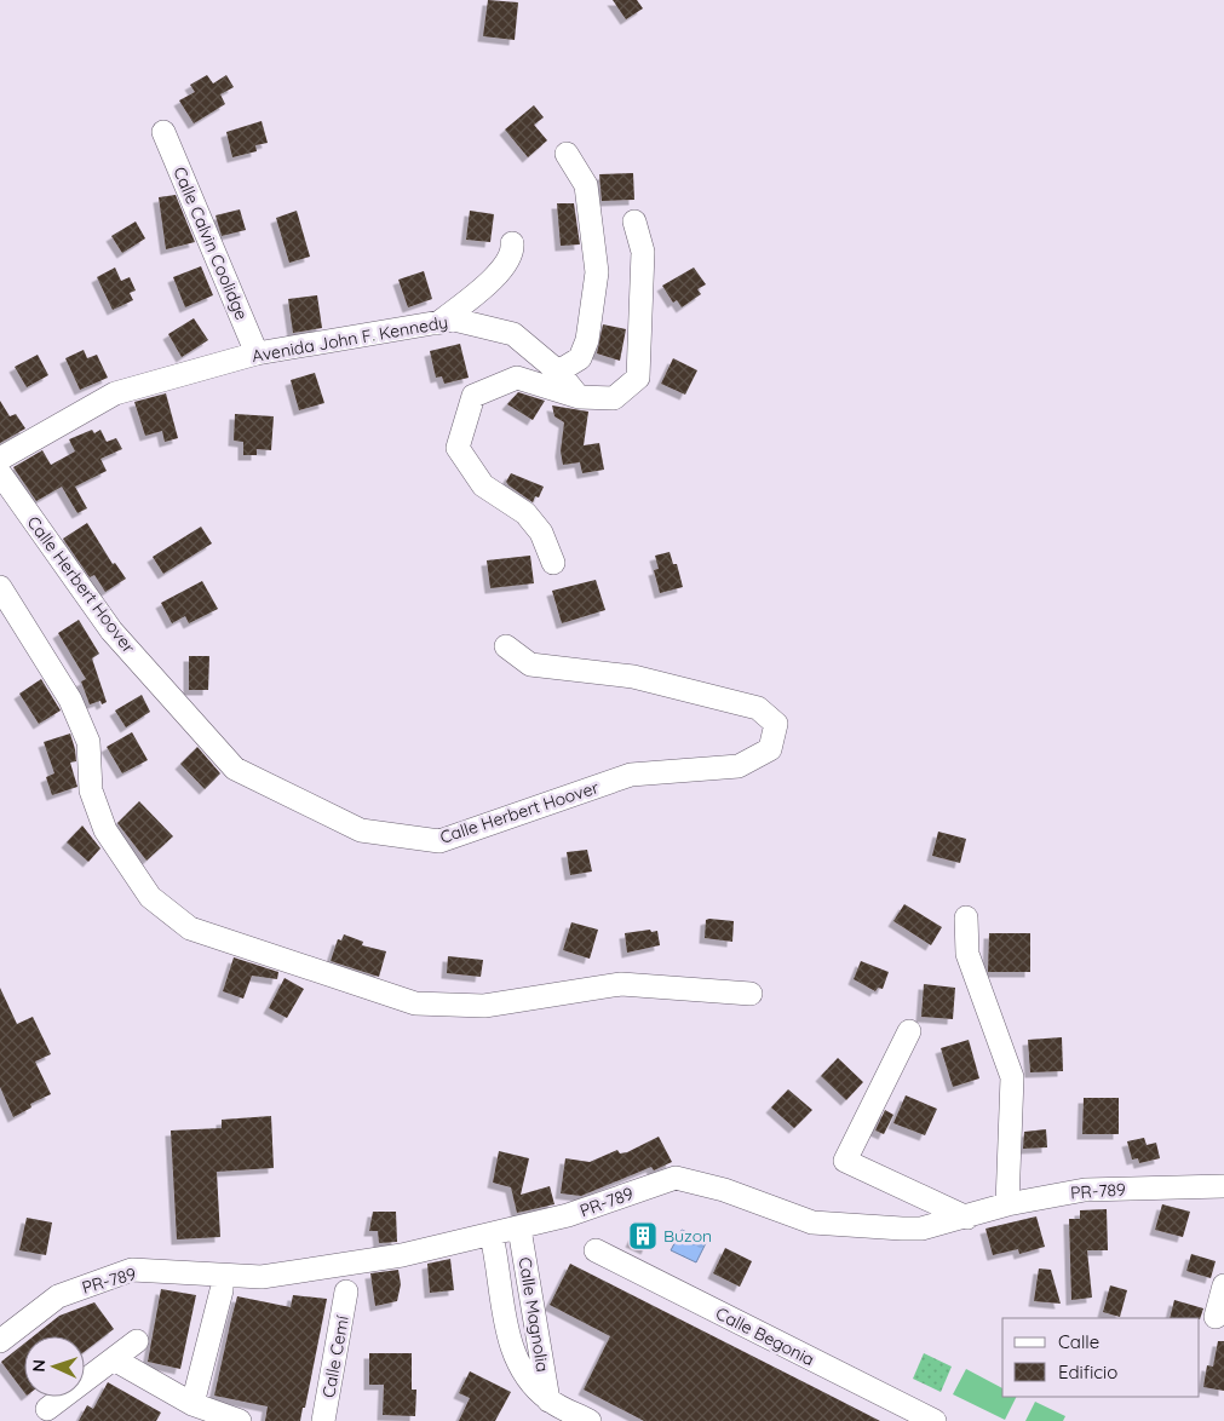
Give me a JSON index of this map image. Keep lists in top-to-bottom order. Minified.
{"streets":{"street":["Calle Calvin Coolidge","Avenida John F. Kennedy","Calle Herbert Hoover","PR-789","Calle Magnolia","Calle Begonia","Calle Cemí"]},"crossings":[["Calle Calvin Coolidge","Avenida John F. Kennedy"],["PR-789","Calle Magnolia"]],"places":{"building":["Buzon"]},"legend":["Calle","Edificio"],"north":"left"}
